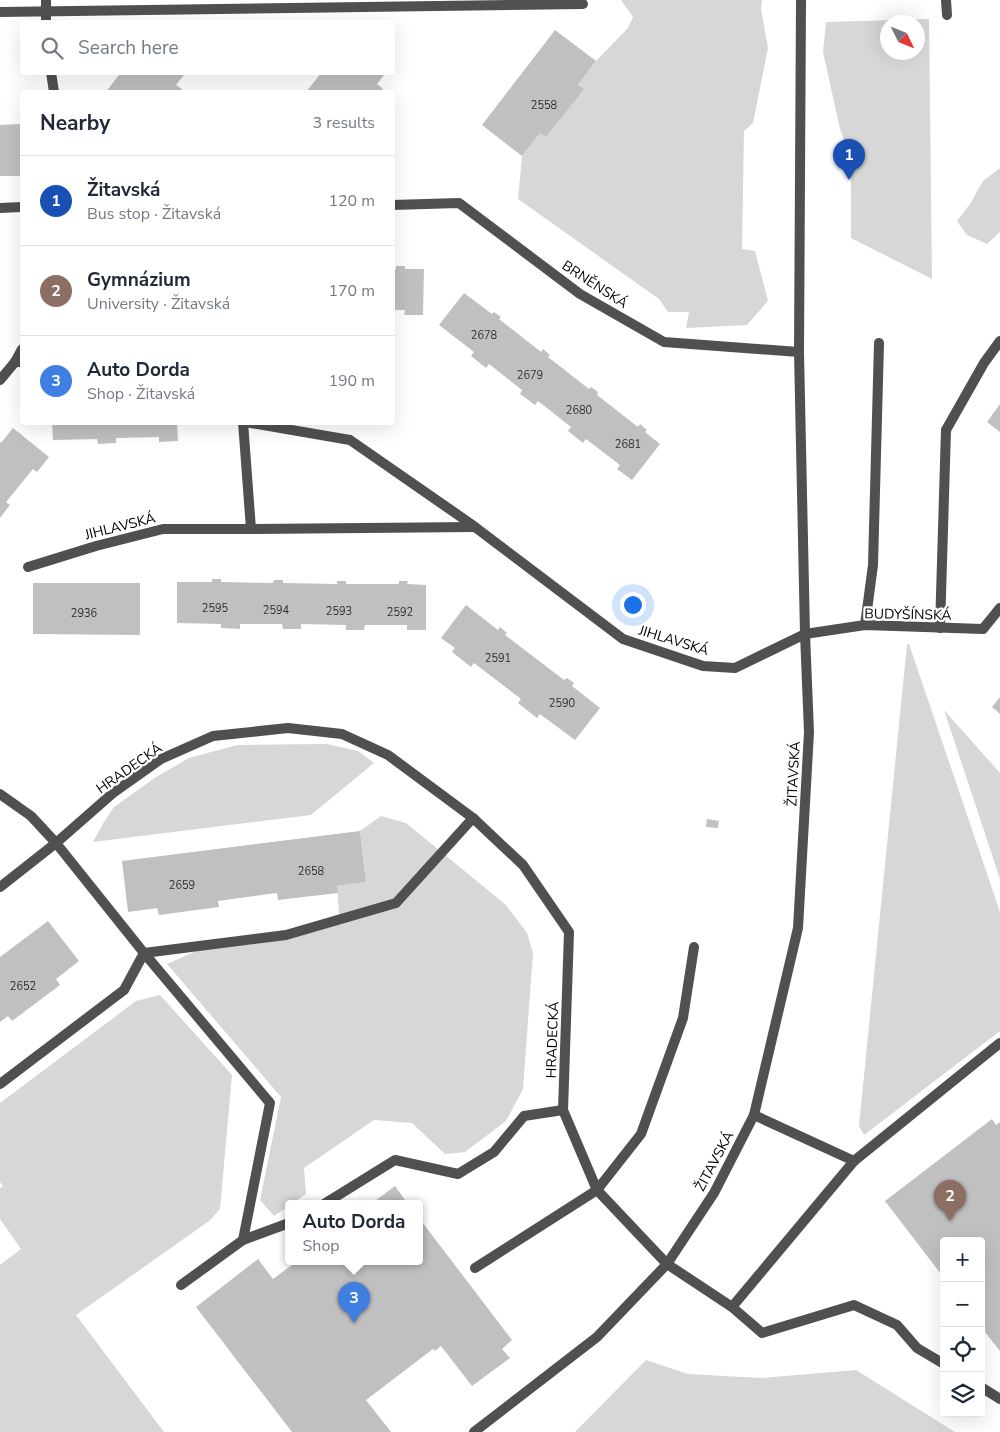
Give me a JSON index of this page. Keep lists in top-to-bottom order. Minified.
{"streets":{"street":["BRNĚNSKÁ","JIHLAVSKÁ","BUDYŠÍNSKÁ","HRADECKÁ","ŽITAVSKÁ"]},"crossings":[["BRNĚNSKÁ","ŽITAVSKÁ"],["JIHLAVSKÁ","BUDYŠÍNSKÁ"],["JIHLAVSKÁ","ŽITAVSKÁ"],["BUDYŠÍNSKÁ","ŽITAVSKÁ"],["HRADECKÁ","ŽITAVSKÁ"]],"house_numbers":["2558","2678","2679","2680","2681","2595","2594","2593","2592","2936","2591","2590","2658","2659","2652"],"north":"bottom right","page":{"search":"Search here","heading":["Nearby","3 results"],"pins":["1","2","3"],"list":[{"mark":"1","name":"Žitavská","note":"Bus stop · Žitavská","value":"120 m"},{"mark":"2","name":"Gymnázium","note":"University · Žitavská","value":"170 m"},{"mark":"3","name":"Auto Dorda","note":"Shop · Žitavská","value":"190 m"}],"popup":["Auto Dorda","Shop"],"map_buttons":["+","−"]}}
